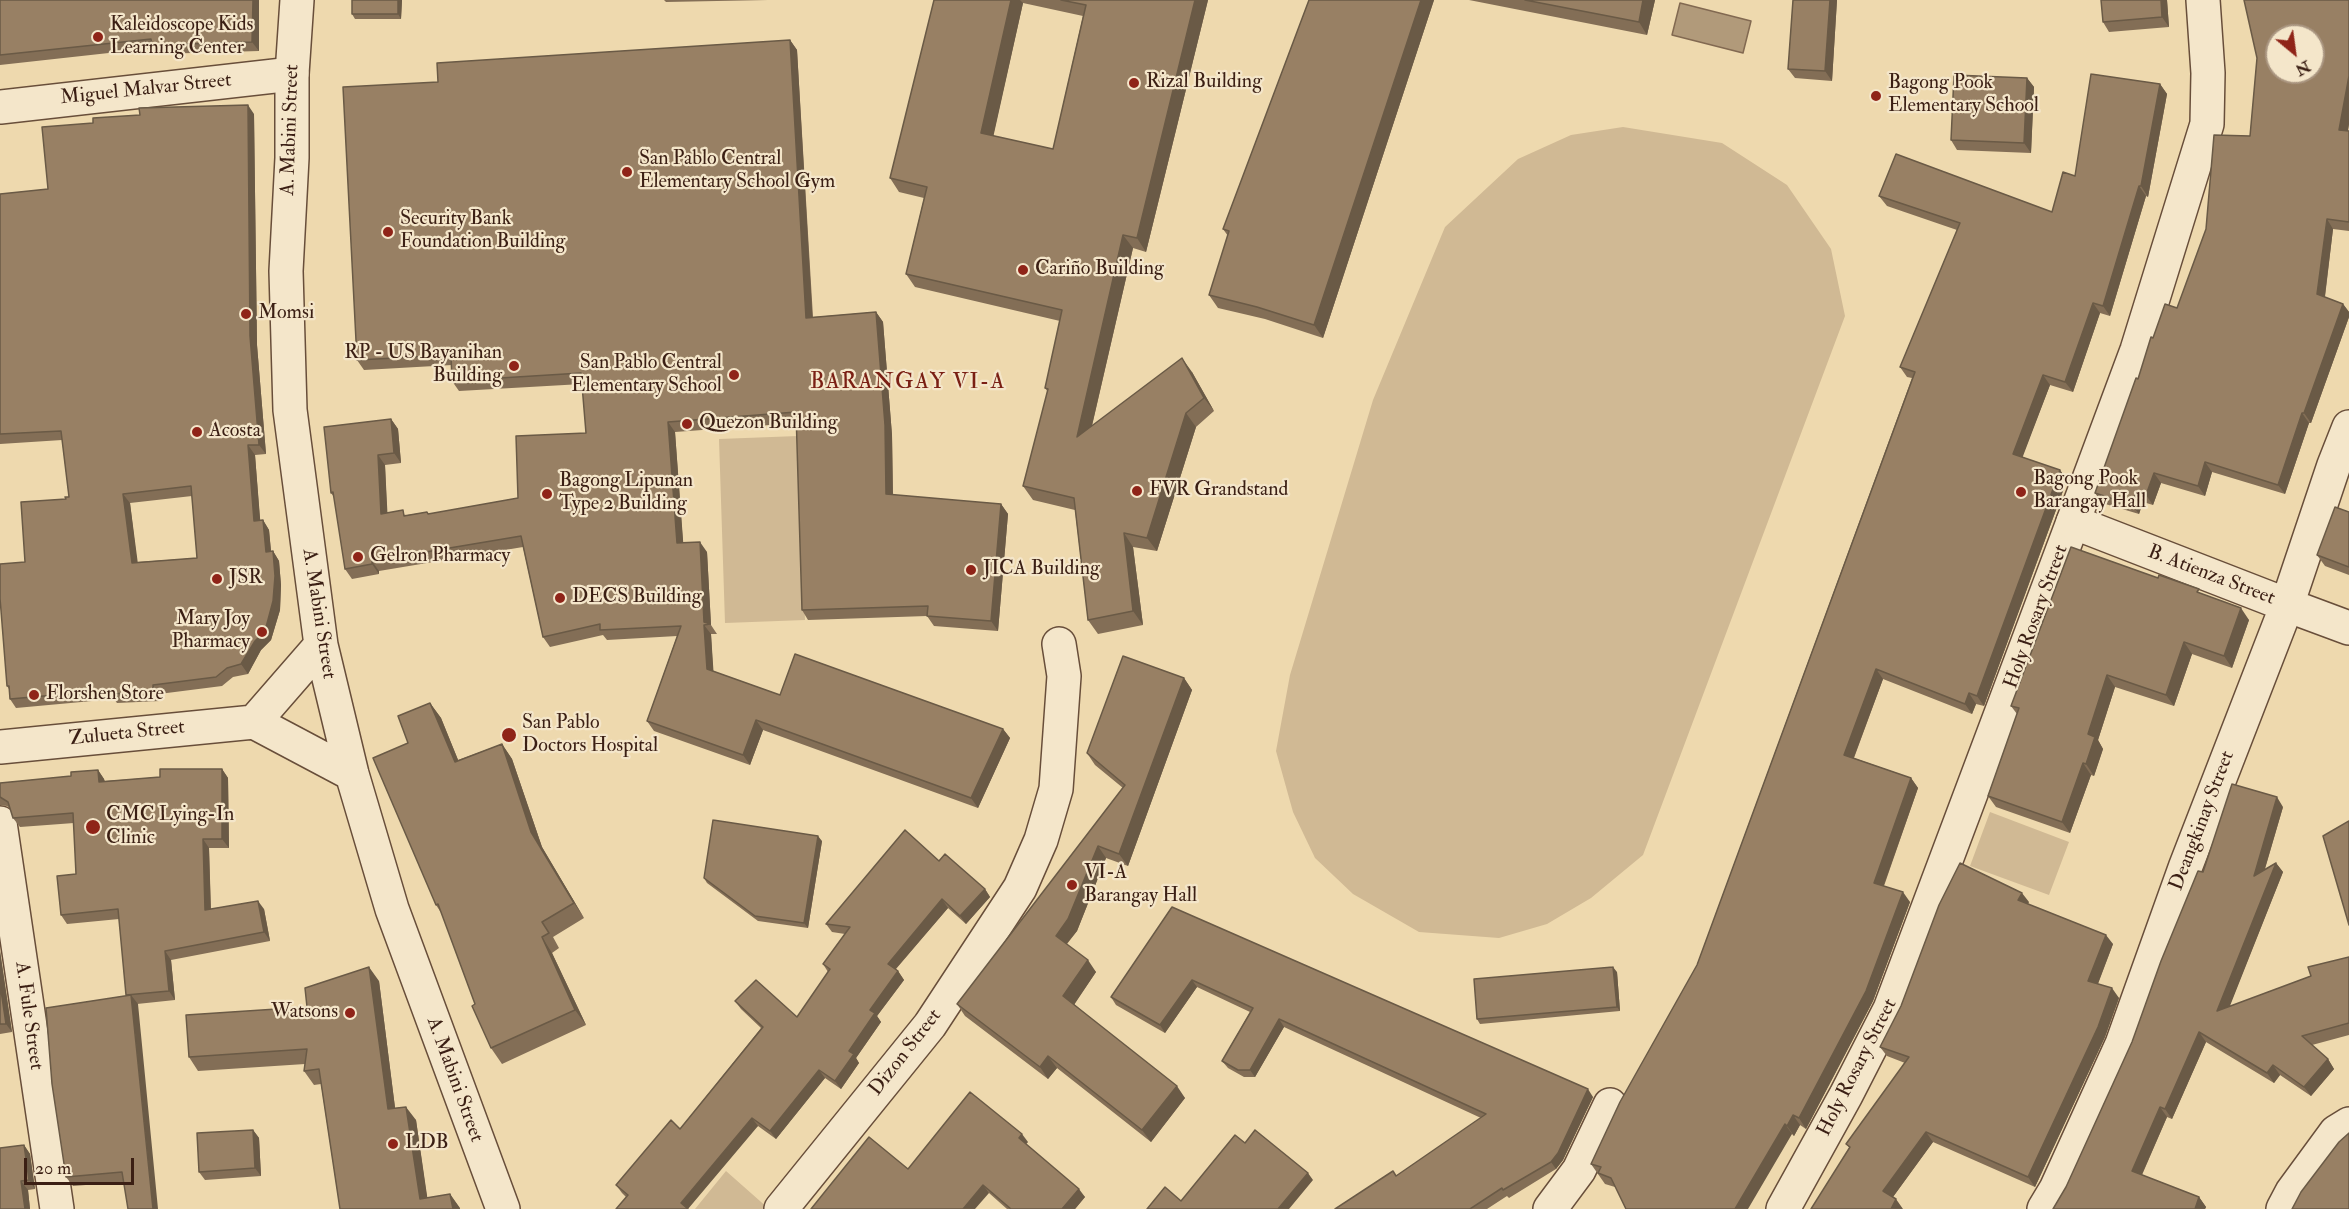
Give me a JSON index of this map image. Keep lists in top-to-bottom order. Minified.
{"streets":{"street":["Miguel Malvar Street","A. Mabini Street","B. Atienza Street","Holy Rosary Street","Zulueta Street","Deangkinay Street","A. Fule Street","Dizon Street"]},"crossings":[["Miguel Malvar Street","A. Mabini Street"],["B. Atienza Street","Holy Rosary Street"],["B. Atienza Street","Deangkinay Street"]],"districts":["BARANGAY VI-A"],"places":["Kaleidoscope Kids Learning Center","Rizal Building","Bagong Pook Elementary School","San Pablo Central Elementary School Gym","Security Bank Foundation Building","Cariño Building","Momsi","RP - US Bayanihan Building","San Pablo Central Elementary School","Quezon Building","Acosta","FVR Grandstand","Bagong Pook Barangay Hall","Bagong Lipunan Type 2 Building","Gelron Pharmacy","JICA Building","JSR","DECS Building","Mary Joy Pharmacy","Florshen Store","San Pablo Doctors Hospital","CMC Lying-In Clinic","VI-A Barangay Hall","Watsons","LDB"],"scale_bar":"20 m","north":"bottom right"}
